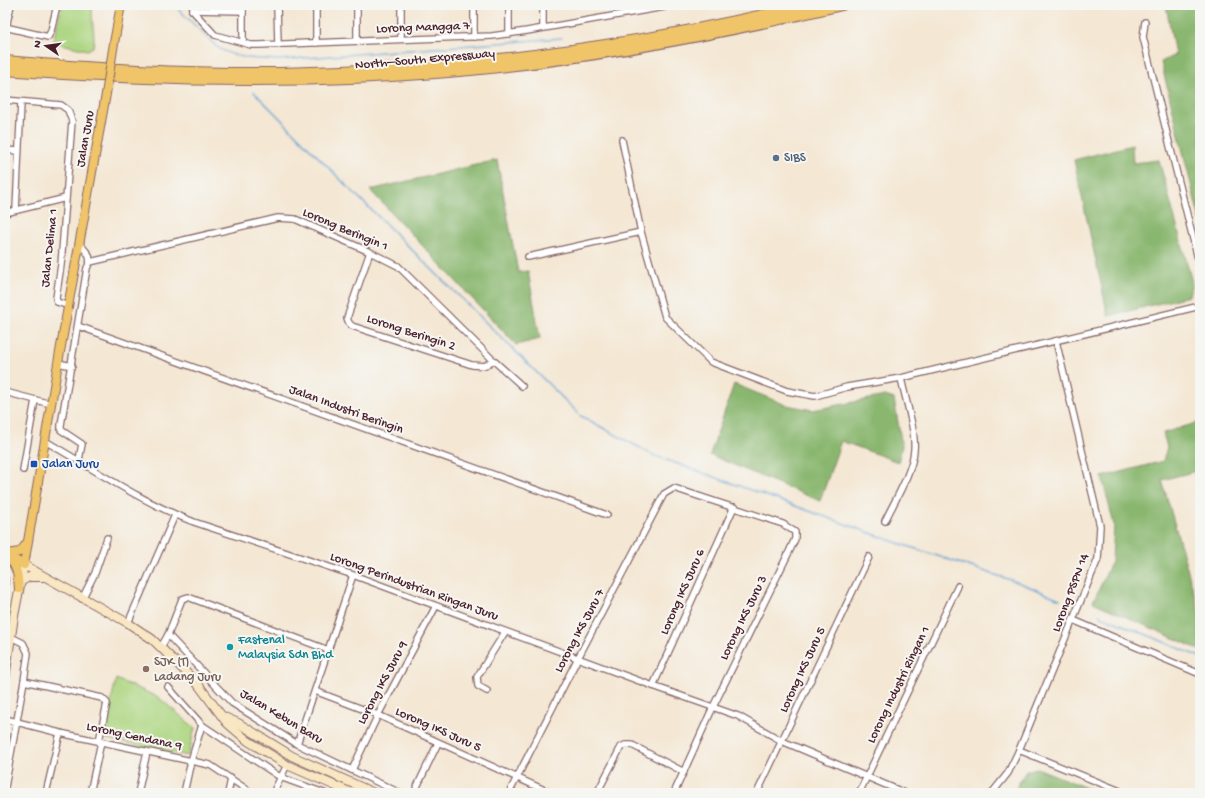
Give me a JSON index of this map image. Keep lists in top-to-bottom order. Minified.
{"streets":{"highway":["North–South Expressway"],"main road":["Jalan Juru"],"street":["Lorong Mangga 7","Lorong Beringin 1","Jalan Delima 1","Lorong Beringin 2","Jalan Industri Beringin","Lorong Perindustrian Ringan Juru","Lorong IKS Juru 6","Lorong PSPN 14","Lorong IKS Juru 3","Lorong IKS Juru 7","Lorong IKS Juru 5","Lorong IKS Juru 9","Lorong Industri Ringan 1","Jalan Kebun Baru","Lorong Cendana 9"]},"crossings":[["Jalan Juru","Jalan Delima 1"],["Jalan Juru","Lorong Perindustrian Ringan Juru"],["Jalan Juru","Jalan Kebun Baru"],["Lorong Beringin 1","Lorong Beringin 2"],["Lorong Perindustrian Ringan Juru","Lorong IKS Juru 6"],["Lorong Perindustrian Ringan Juru","Lorong IKS Juru 3"],["Lorong Perindustrian Ringan Juru","Lorong IKS Juru 7"],["Lorong Perindustrian Ringan Juru","Lorong IKS Juru 5"],["Lorong Perindustrian Ringan Juru","Lorong IKS Juru 9"],["Lorong Perindustrian Ringan Juru","Lorong Industri Ringan 1"],["Lorong IKS Juru 6","Lorong IKS Juru 3"],["Lorong IKS Juru 6","Lorong IKS Juru 7"],["Lorong IKS Juru 3","Lorong IKS Juru 7"],["Lorong IKS Juru 7","Lorong IKS Juru 5"],["Lorong IKS Juru 5","Lorong IKS Juru 9"],["Lorong IKS Juru 9","Jalan Kebun Baru"]],"places":{"other":["SIBS","Fastenal Malaysia Sdn Bhd","SJK (T) Ladang Juru"],"transit":["Jalan Juru"]},"north":"left"}
